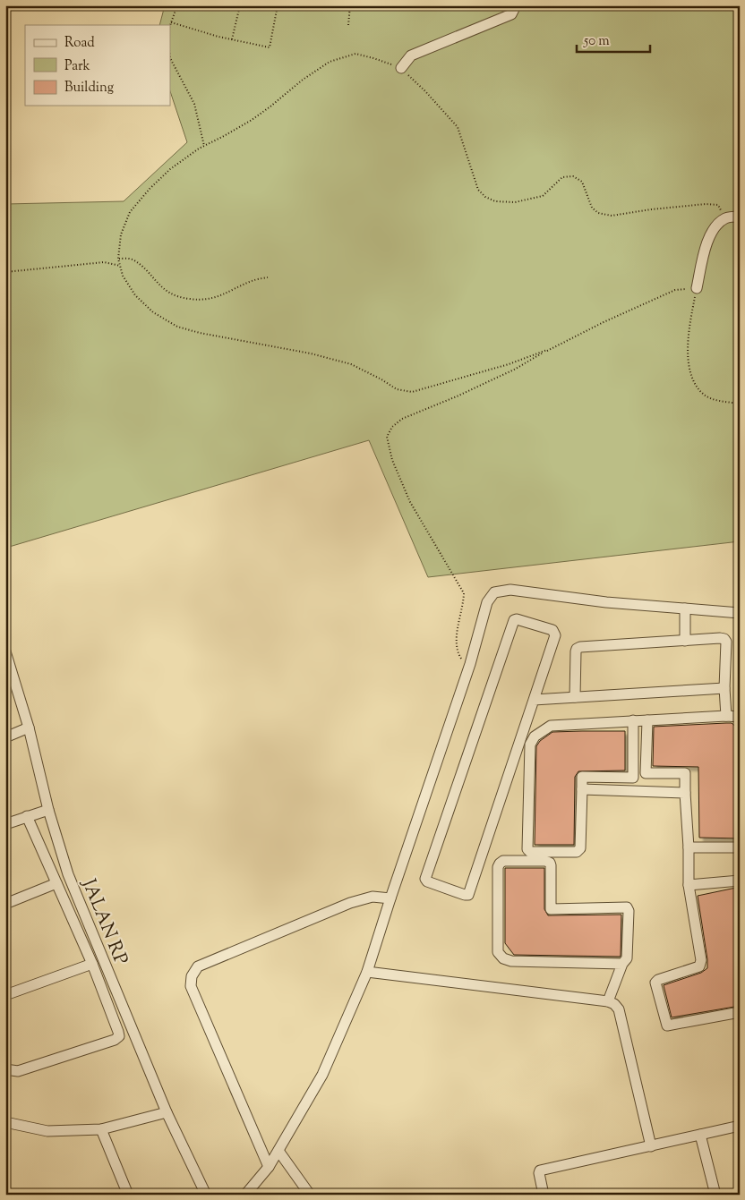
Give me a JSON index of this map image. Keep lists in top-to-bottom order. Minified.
{"streets":{"street":["JALAN RP"]},"legend":["Road","Park","Building"],"scale_bar":"50 m"}
